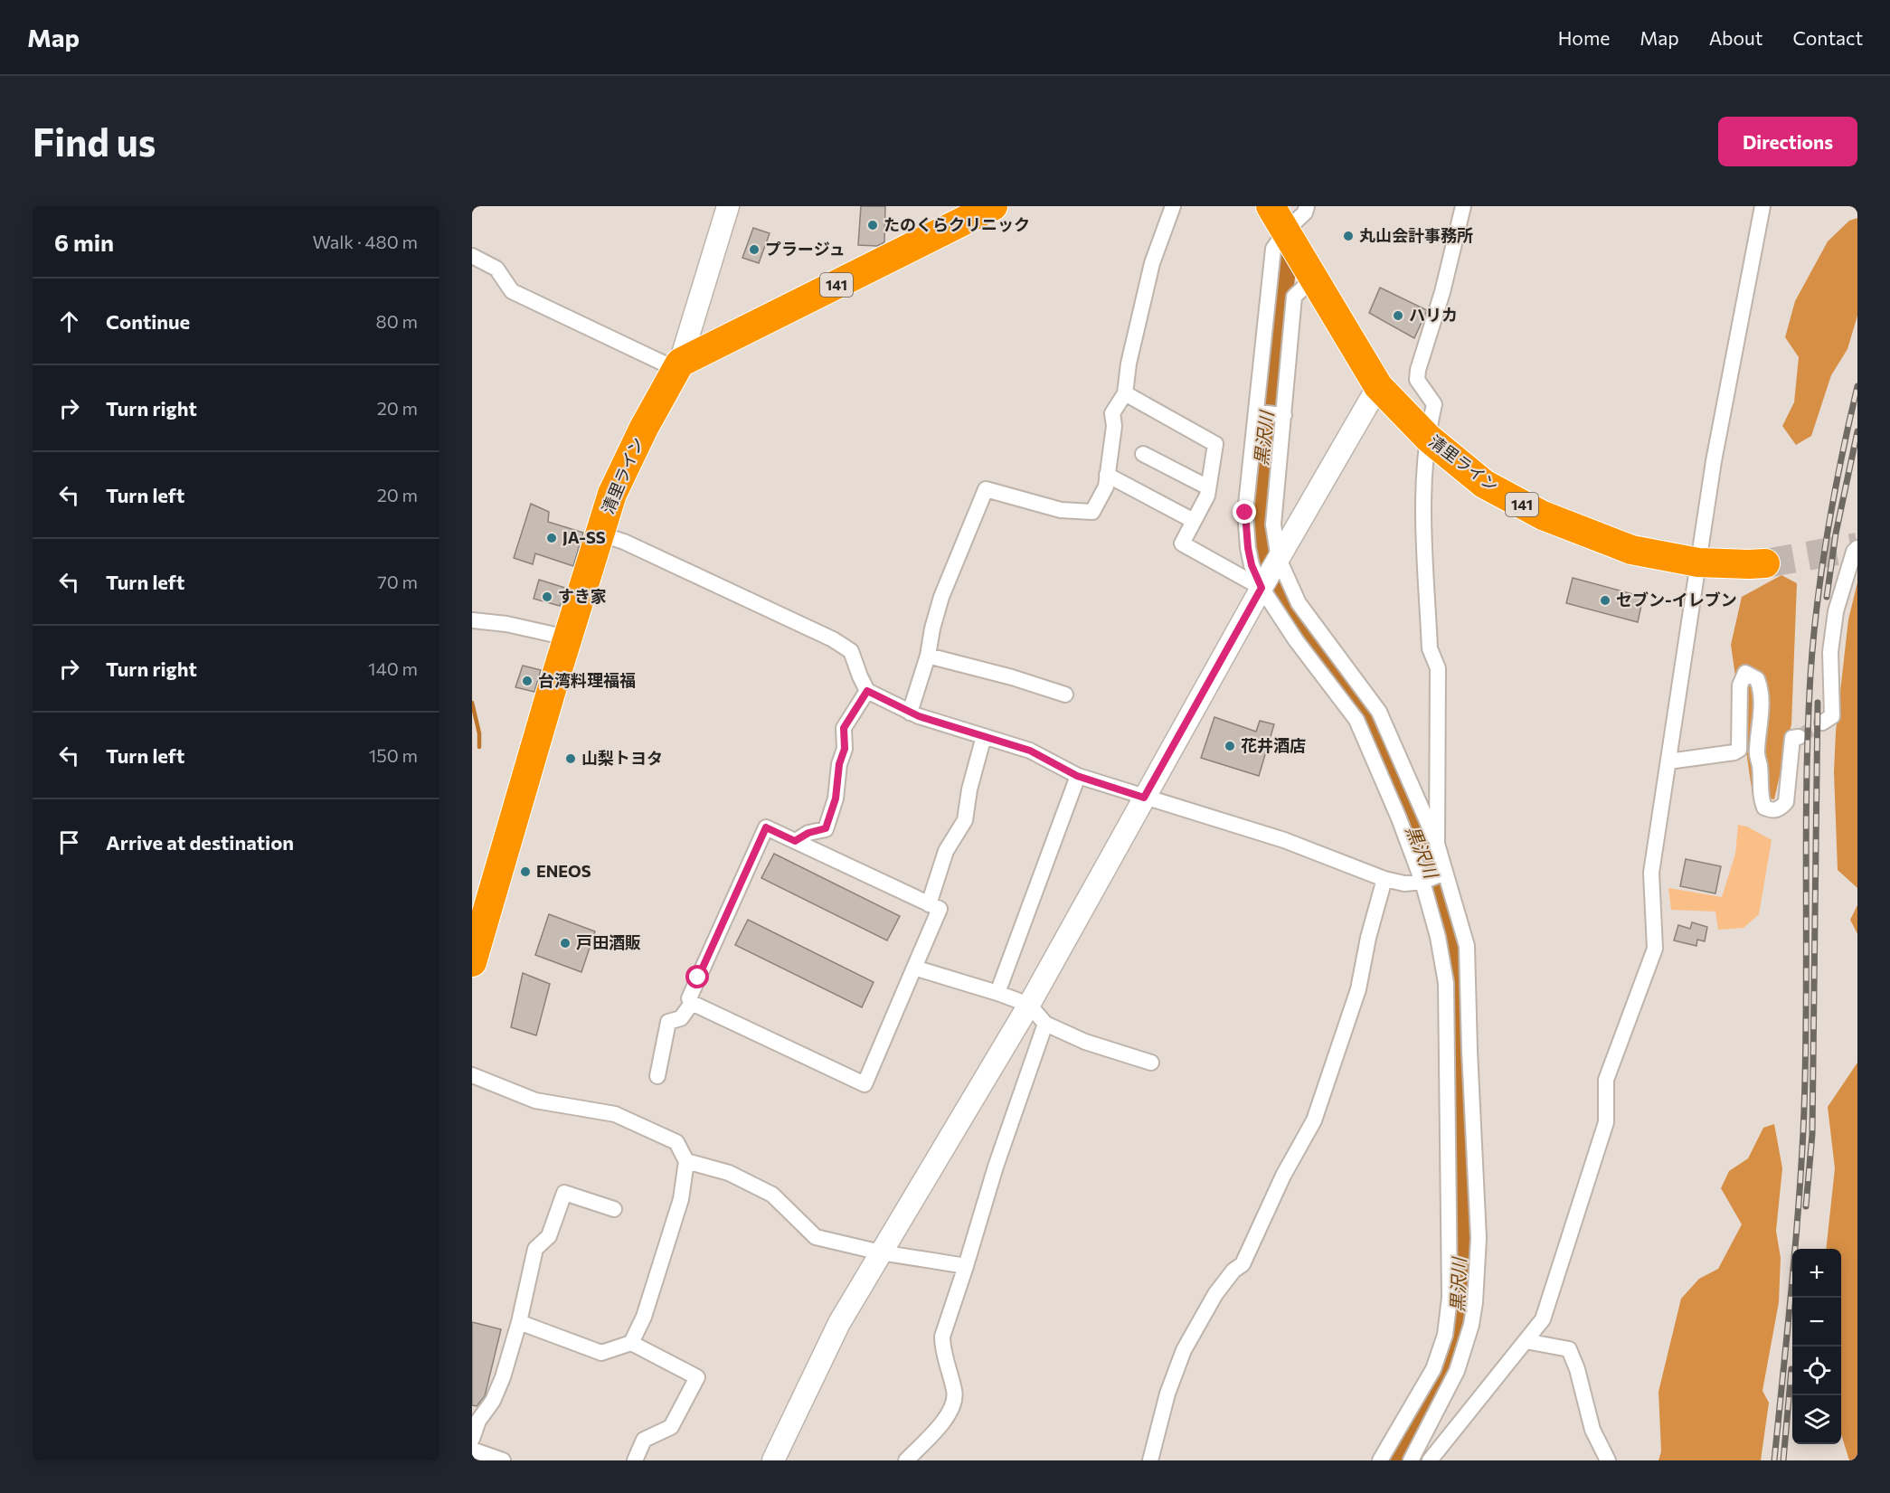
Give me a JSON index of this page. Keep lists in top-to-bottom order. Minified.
{"streets":{"highway":["141","清里ライン"]},"crossings":[["141","清里ライン"]],"water":["黒沢川"],"places":["たのくらクリニック","丸山会計事務所","プラージュ","ハリカ","JA-SS","すき家","セブン-イレブン","台湾料理福福","花井酒店","山梨トヨタ","ENEOS","戸田酒販"],"page":{"header":"Map","nav":["Home","Map","About","Contact"],"buttons":"Directions","title":"Find us","heading":["6 min","Walk · 480 m"],"list":[["Continue","80 m"],["Turn right","20 m"],["Turn left","20 m"],["Turn left","70 m"],["Turn right","140 m"],["Turn left","150 m"],"Arrive at destination"],"map_buttons":["+","−"]}}
